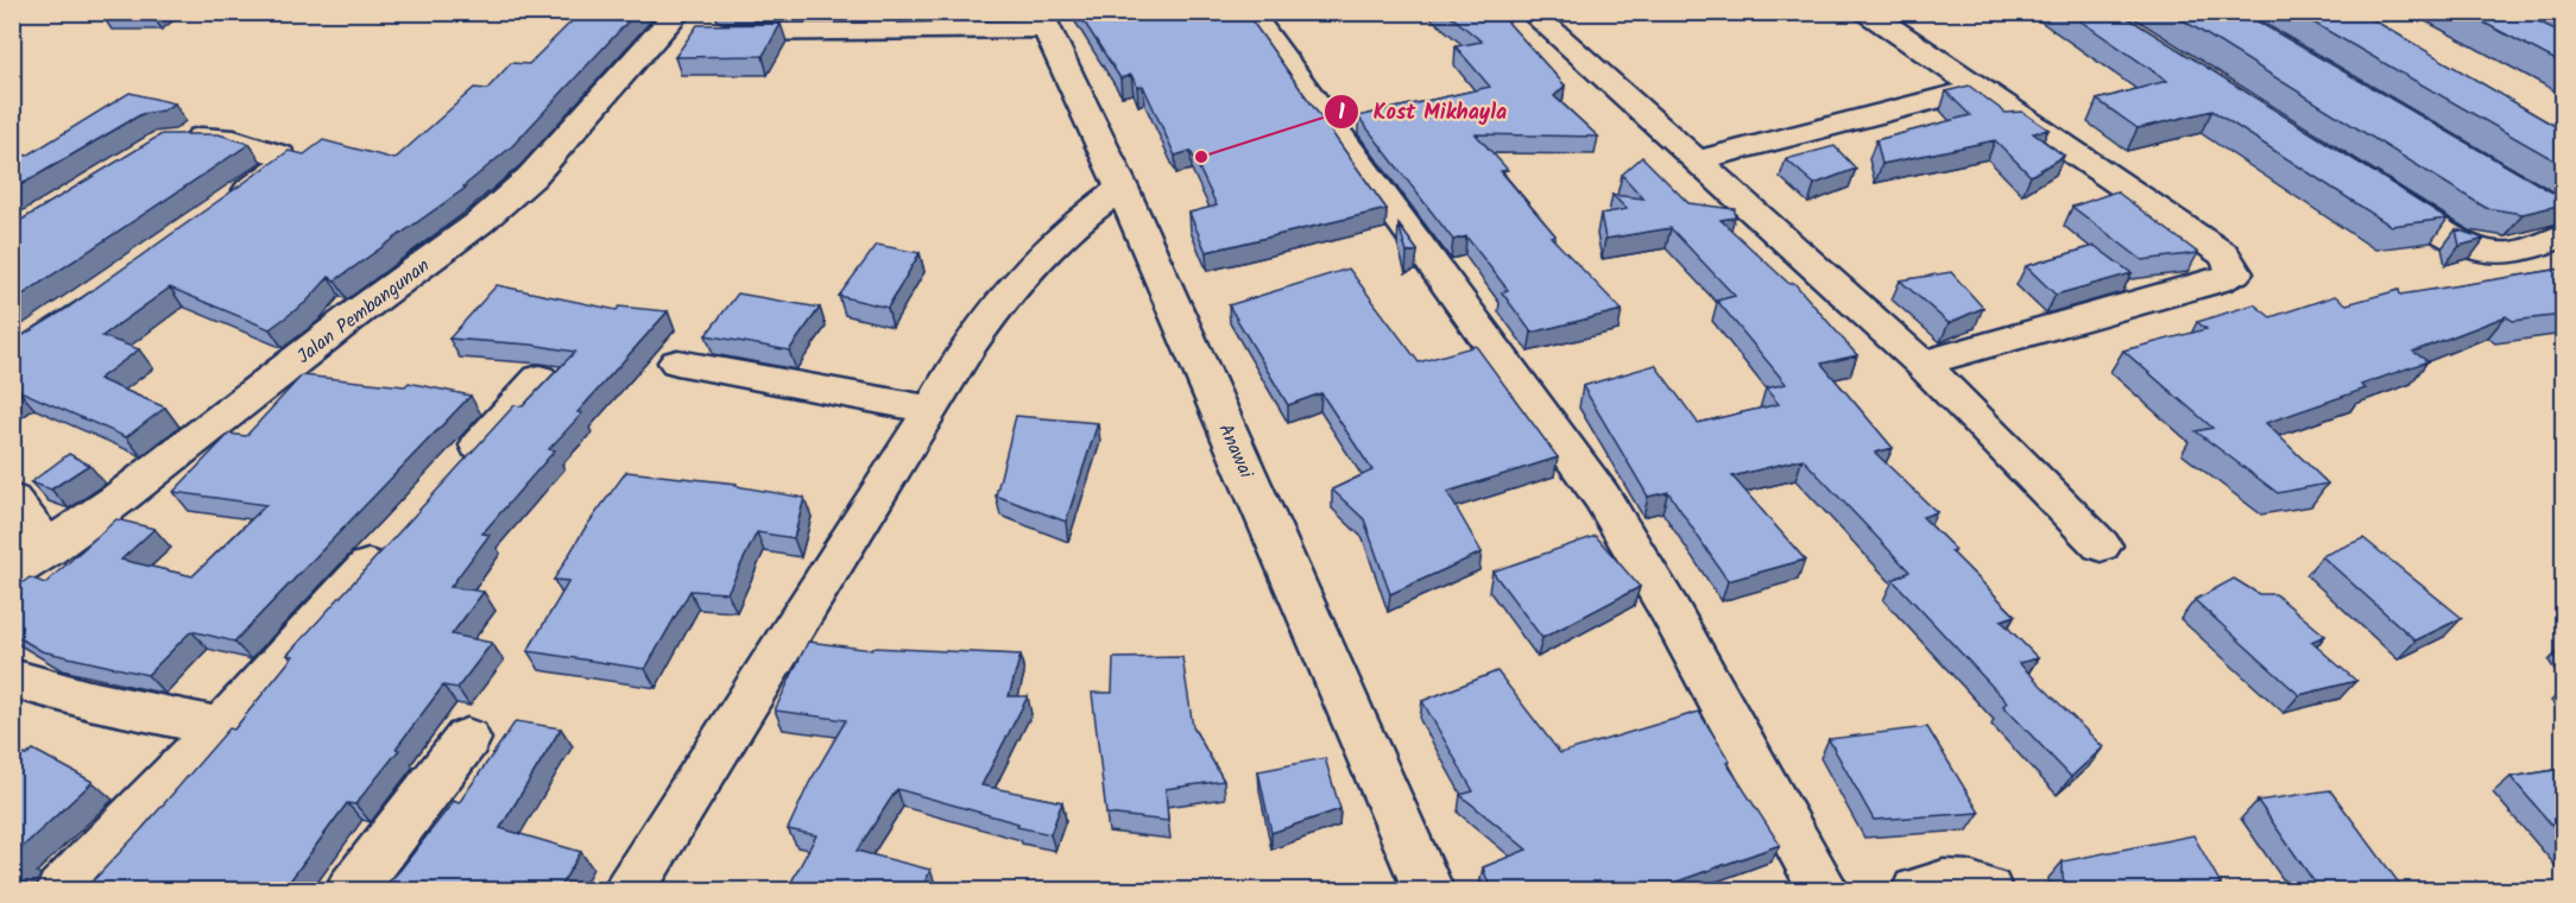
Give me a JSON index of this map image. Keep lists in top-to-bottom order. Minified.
{"streets":{"street":["Jalan Pembangunan","Anawai"]},"places":["Kost Mikhayla"]}
